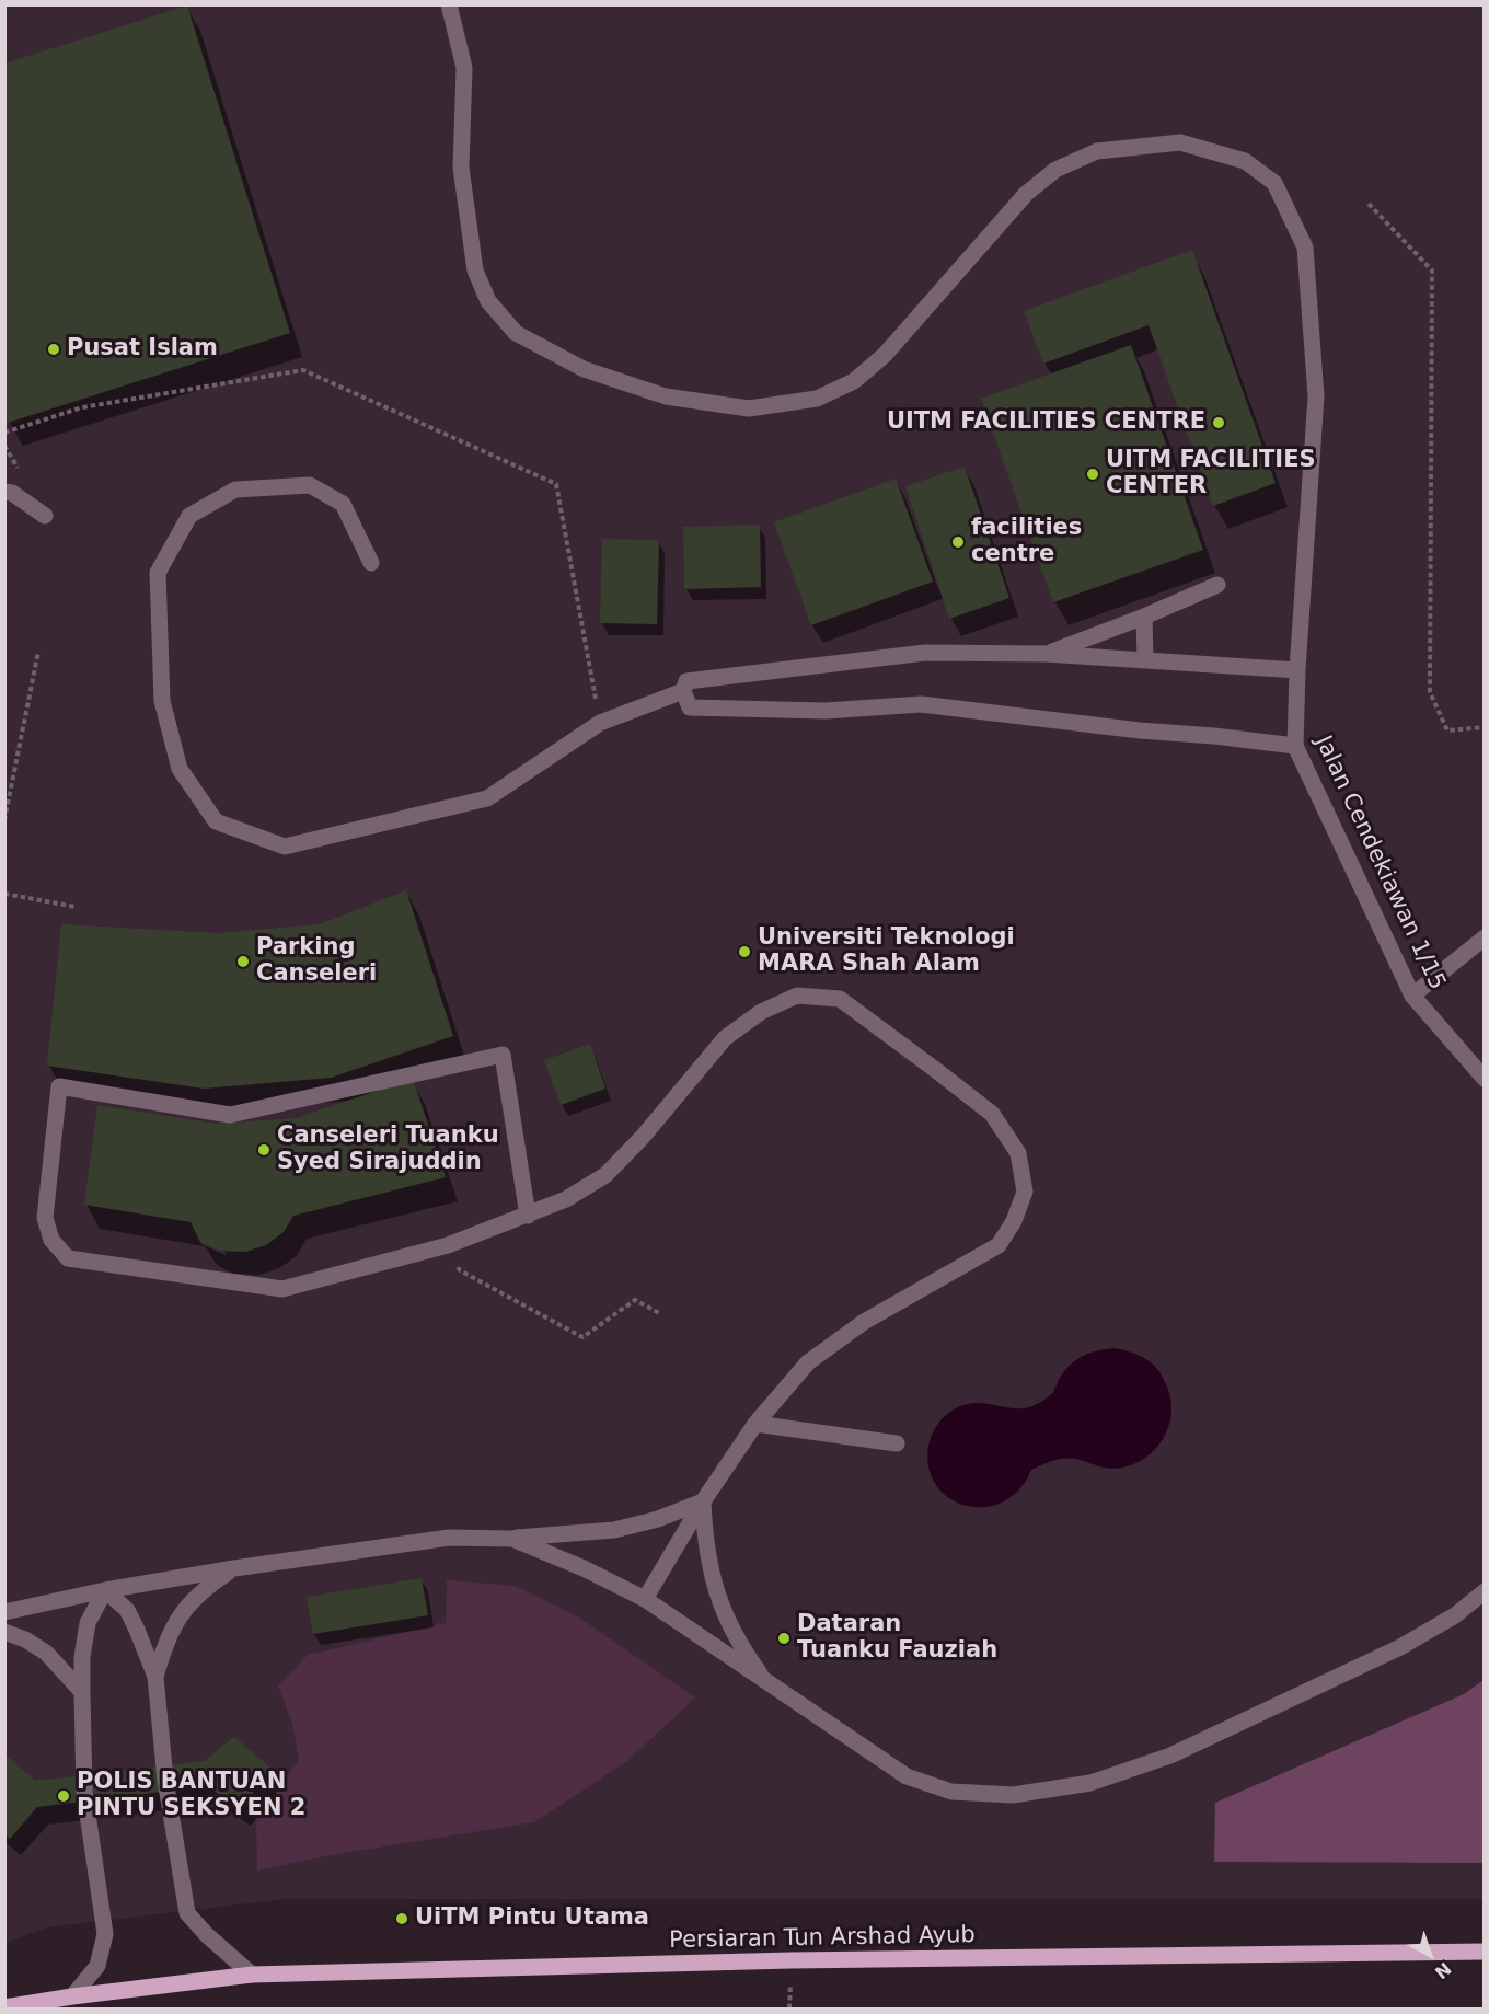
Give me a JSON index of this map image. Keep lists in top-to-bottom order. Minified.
{"streets":{"main road":["Persiaran Tun Arshad Ayub"],"street":["Jalan Cendekiawan 1/15"]},"places":["Pusat Islam","UITM FACILITIES CENTRE","UITM FACILITIES CENTER","facilities centre","Universiti Teknologi MARA Shah Alam","Parking Canseleri","Canseleri Tuanku Syed Sirajuddin","Dataran Tuanku Fauziah","POLIS BANTUAN PINTU SEKSYEN 2","UiTM Pintu Utama"],"north":"bottom right"}
